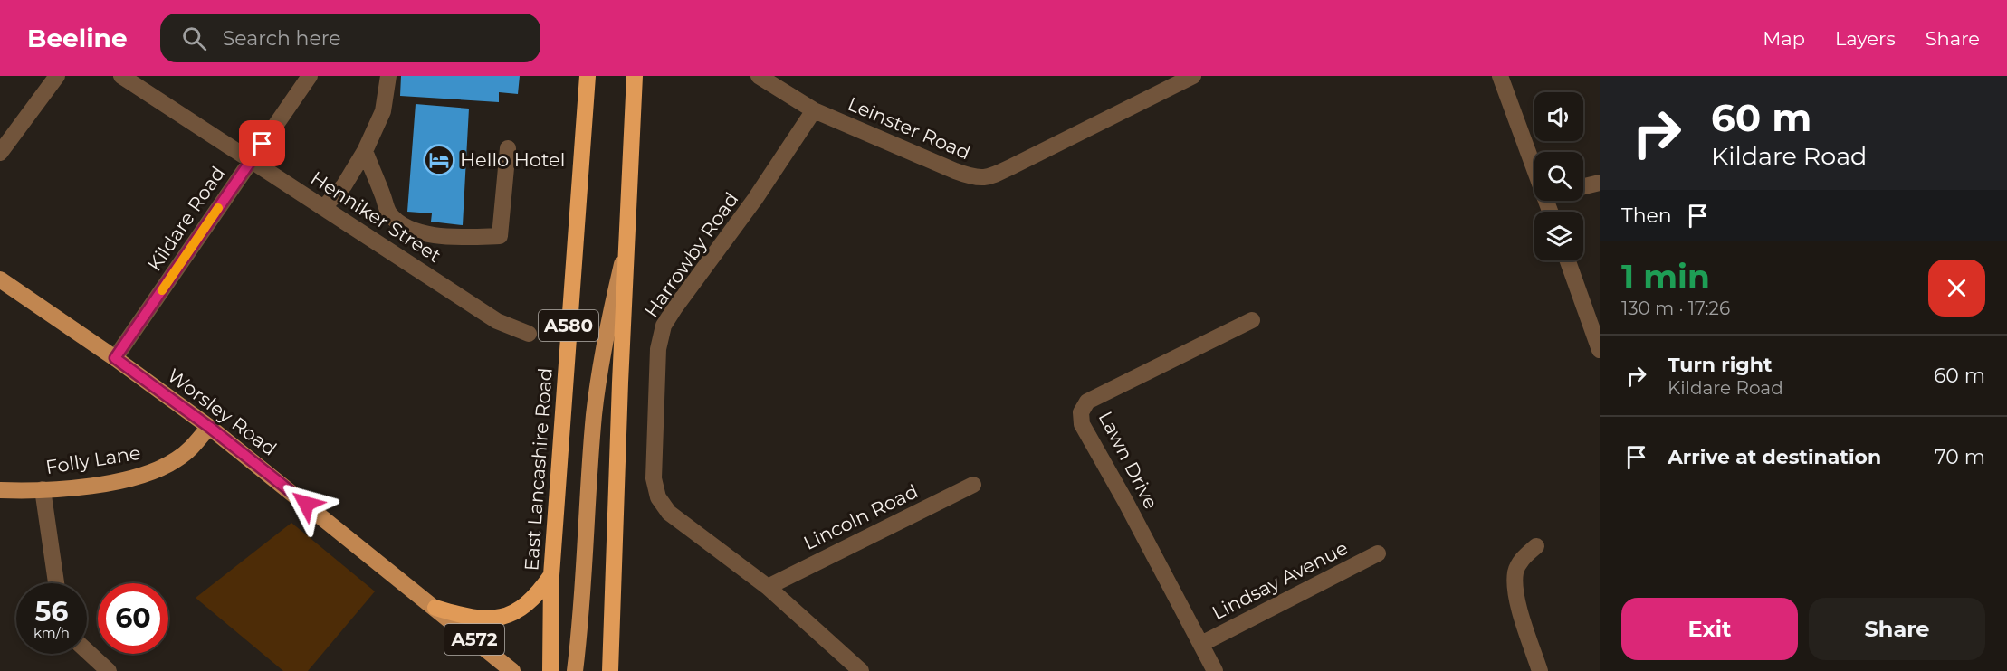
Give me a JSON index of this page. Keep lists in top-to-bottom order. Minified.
{"streets":{"highway":["A580","East Lancashire Road"],"main road":["Worsley Road","Folly Lane","A572"],"street":["Leinster Road","Henniker Street","Kildare Road","Harrowby Road","Lawn Drive","Lincoln Road","Lindsay Avenue"]},"crossings":[["Leinster Road","Harrowby Road"],["Henniker Street","Kildare Road"],["Kildare Road","Worsley Road"],["Harrowby Road","Lincoln Road"],["Worsley Road","Folly Lane"],["Lawn Drive","Lindsay Avenue"]],"places":{"hotel":["Hello Hotel"]},"page":{"header":"Beeline","search":"Search here","nav":["Map","Layers","Share"],"turn":["60 m","Kildare Road"],"then":"Then","heading":["1 min","130 m · 17:26"],"list":[{"name":"Turn right","note":"Kildare Road","value":"60 m"},{"name":"Arrive at destination","value":"70 m"}],"speed":"56 km/h","limit":"60","buttons":["Exit","Share"]}}
